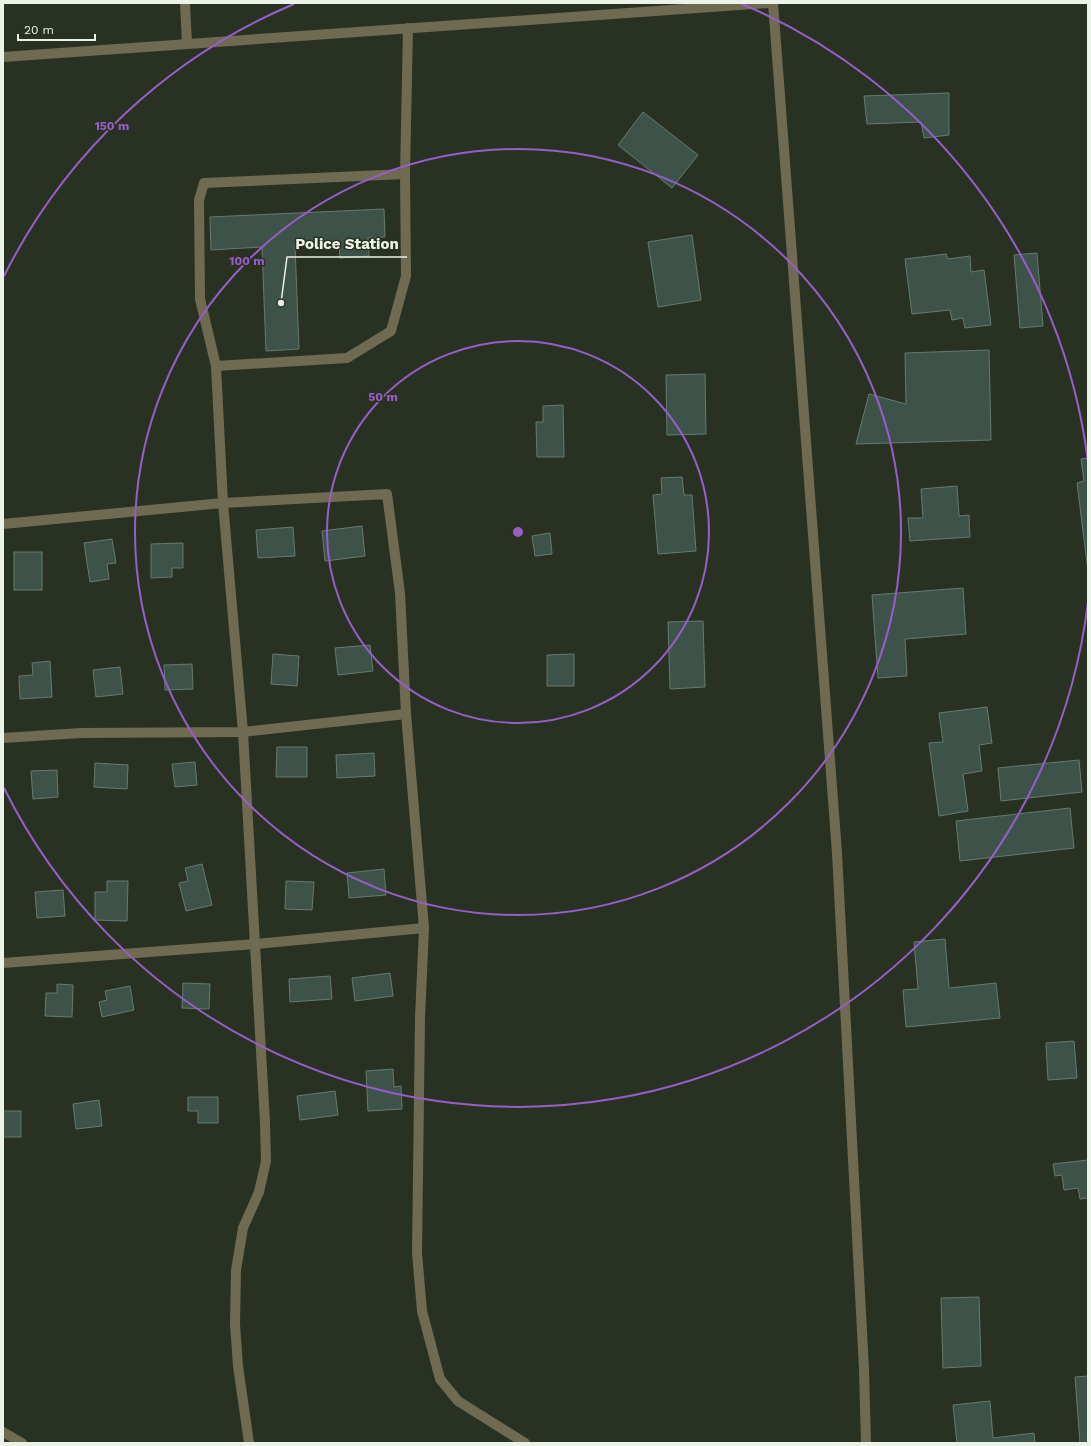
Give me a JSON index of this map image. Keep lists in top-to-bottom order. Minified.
{"places":["Police Station"],"scale_bar":"20 m","rings":["150 m","100 m","50 m"]}
